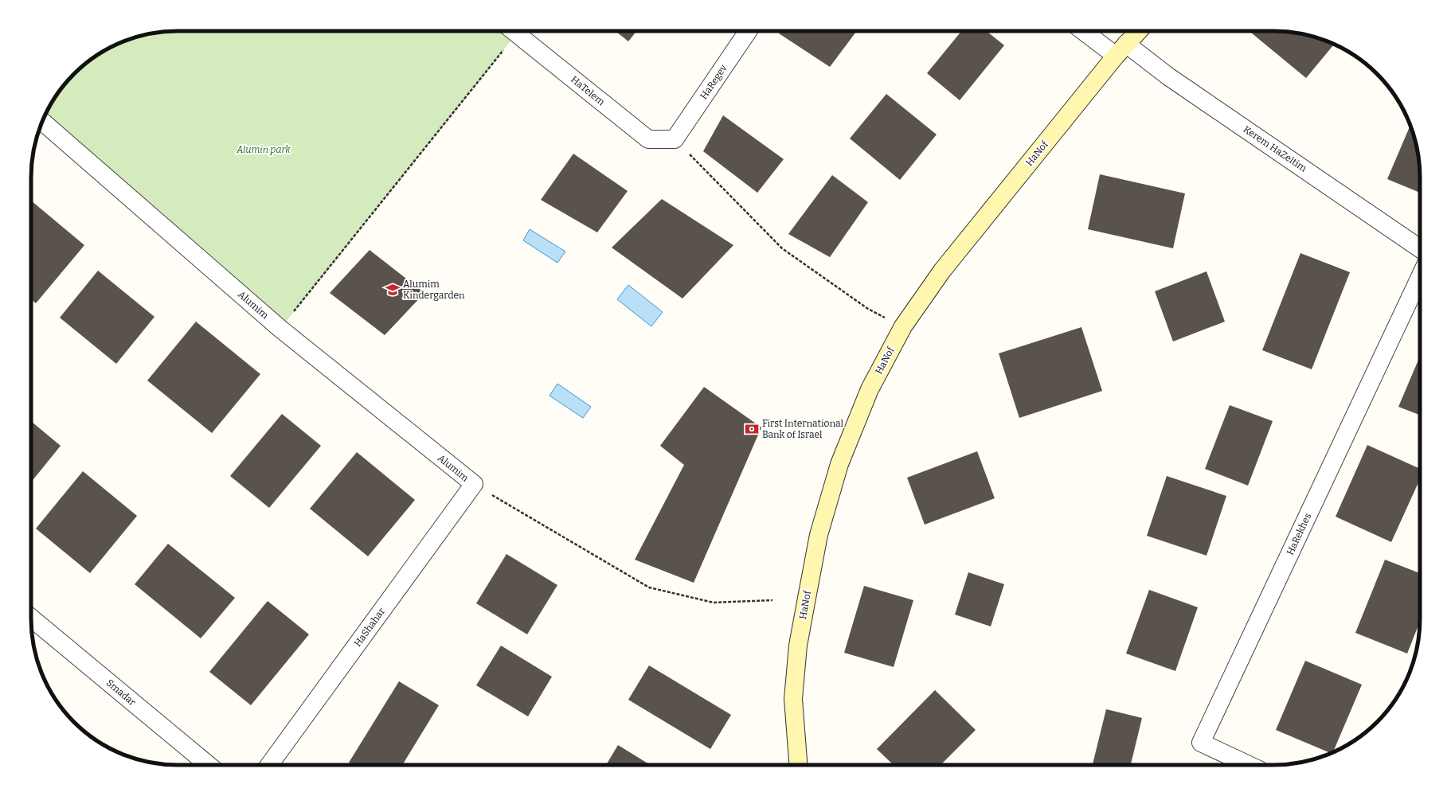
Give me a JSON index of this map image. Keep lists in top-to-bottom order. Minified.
{"streets":{"street":["HaRegev","HaTelem","Kerem HaZeitim","HaNof","Alumim","HaRekhes","HaShahar","Smadar"]},"crossings":[["HaRegev","HaTelem"],["Kerem HaZeitim","HaNof"],["Alumim","HaShahar"]],"parks":["Alumin park"],"places":{"school or university":["Alumim Kindergarden"],"bank":["First International Bank of Israel"]}}
